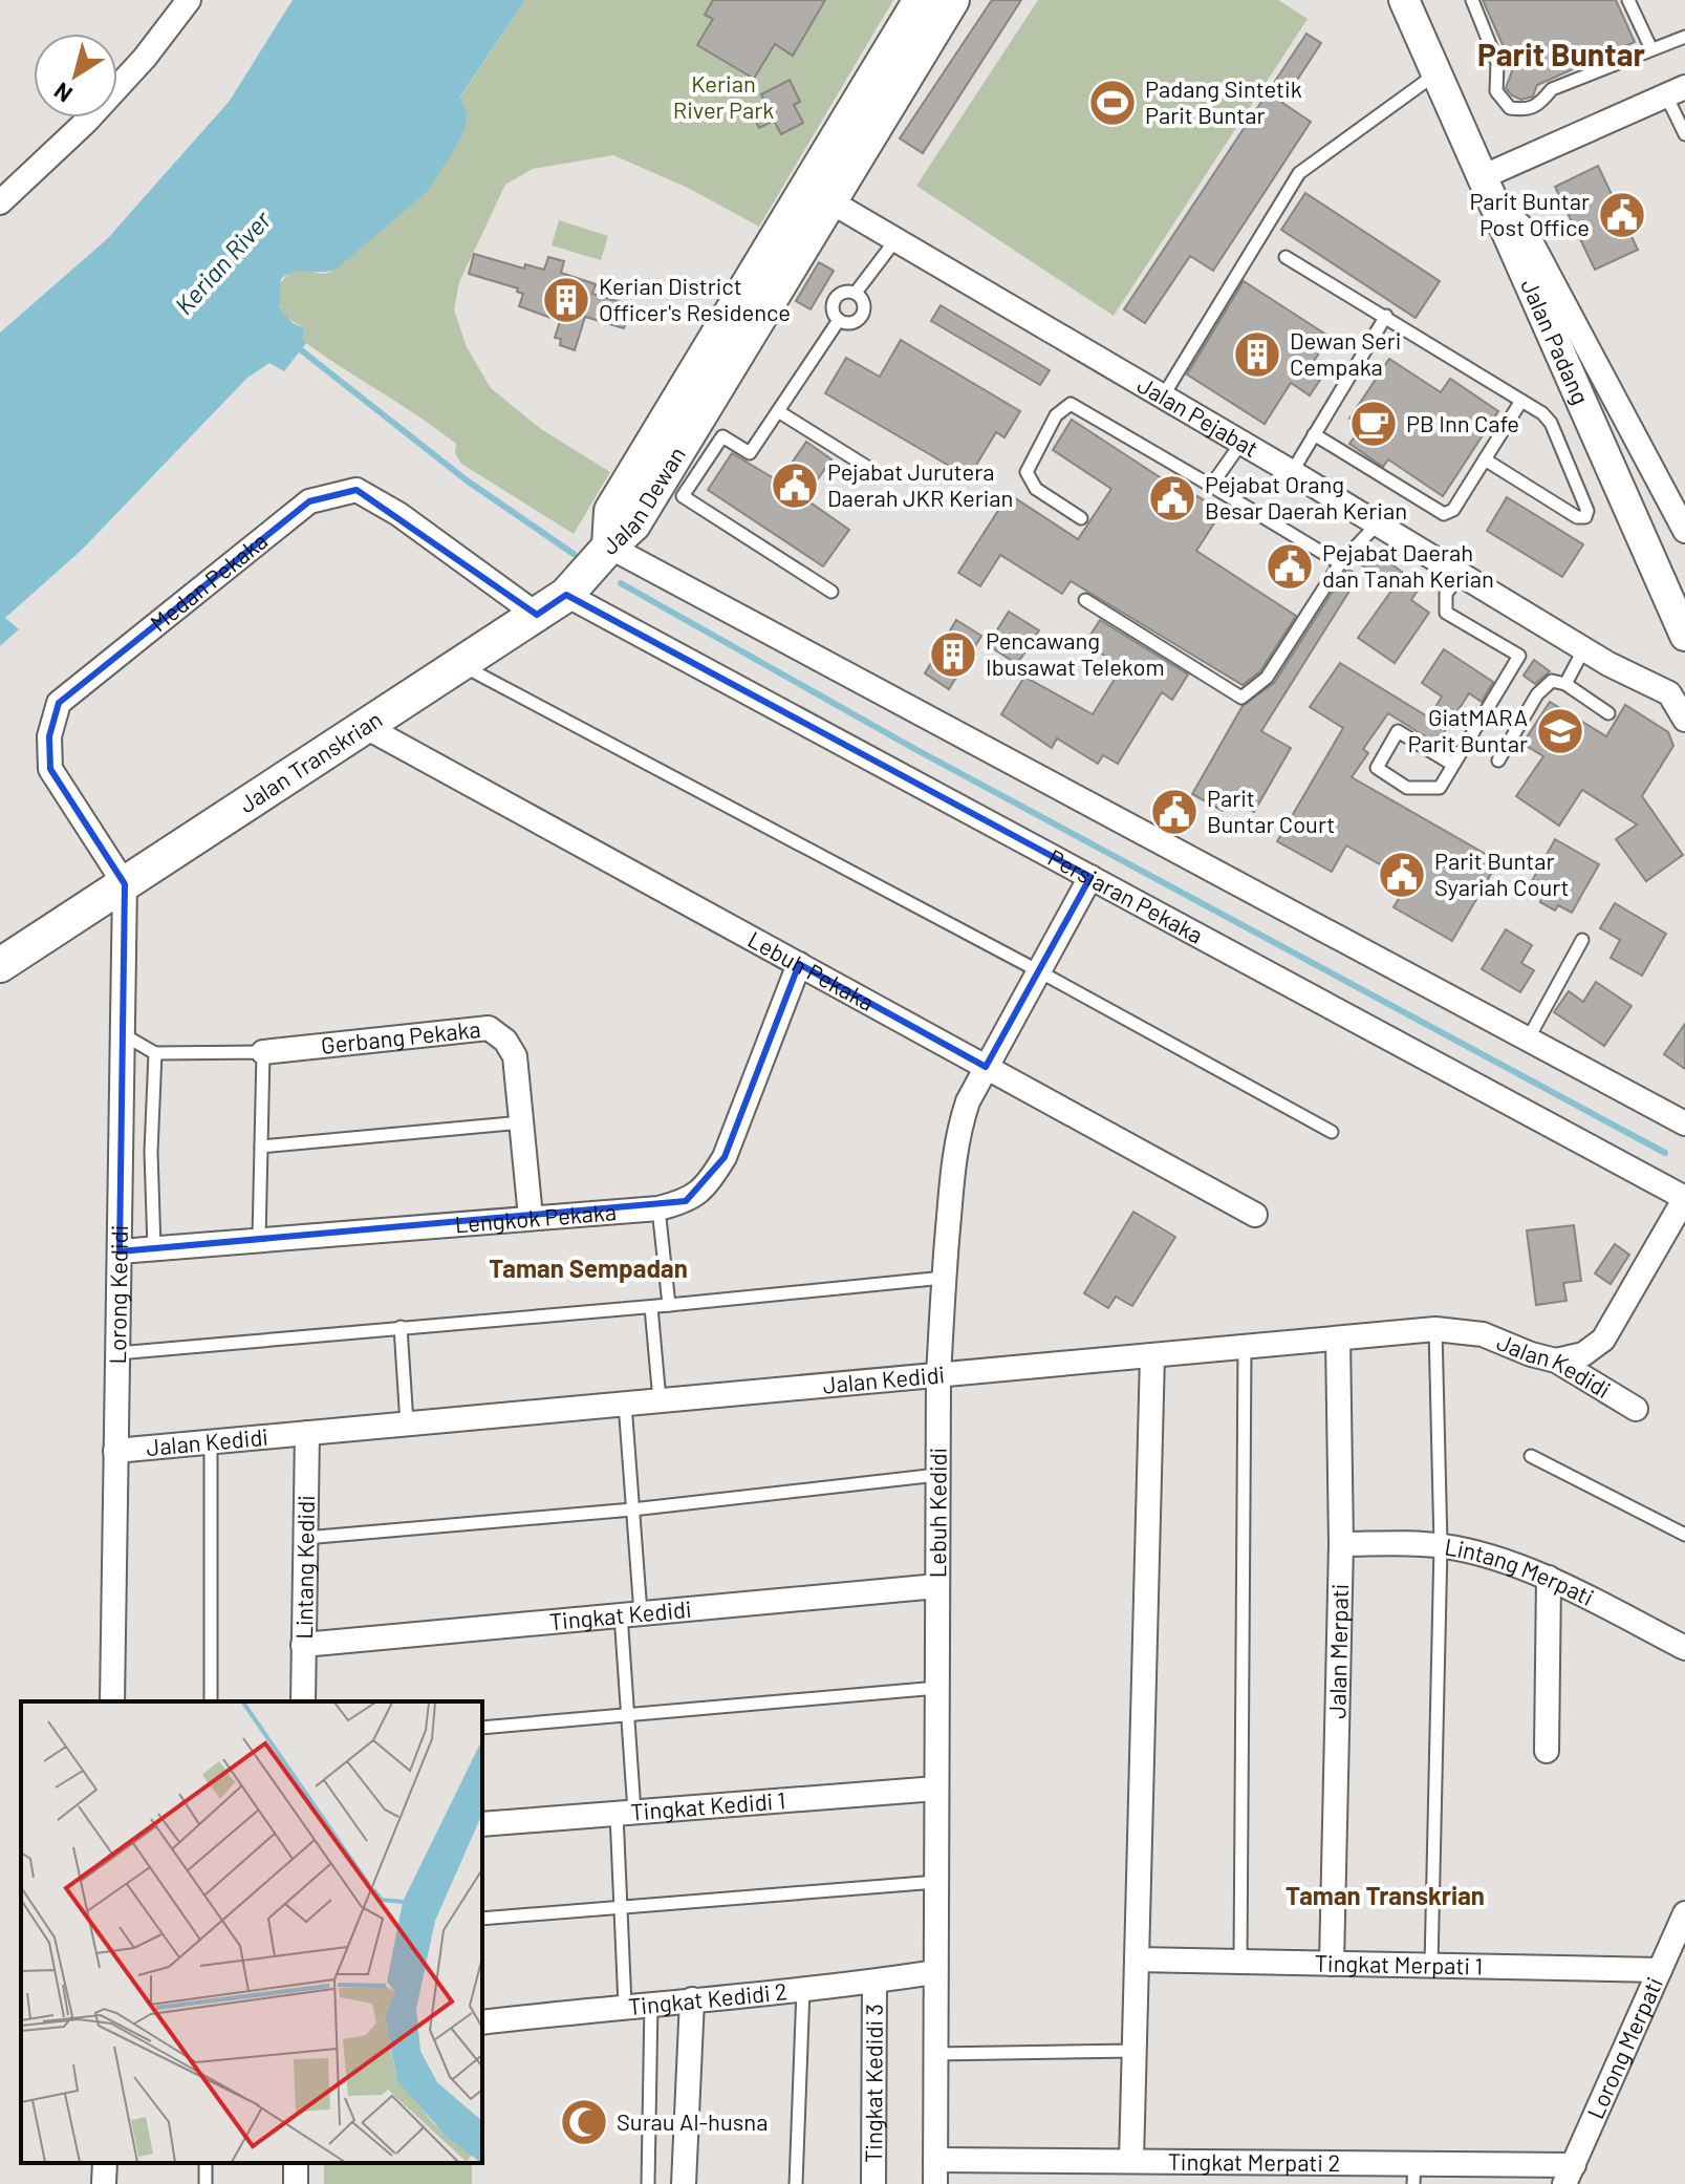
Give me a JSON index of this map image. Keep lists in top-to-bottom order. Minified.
{"streets":{"main road":["Jalan Dewan","Jalan Transkrian"],"street":["Jalan Padang","Jalan Pejabat","Medan Pekaka","Persiaran Pekaka","Lebuh Pekaka","Gerbang Pekaka","Lengkok Pekaka","Lorong Kedidi","Jalan Kedidi","Lebuh Kedidi","Lintang Kedidi","Lintang Merpati","Tingkat Kedidi","Jalan Merpati","Tingkat Kedidi 1","Tingkat Merpati 1","Tingkat Kedidi 2","Lorong Merpati","Tingkat Kedidi 3","Tingkat Merpati 2"]},"crossings":[["Jalan Pejabat","Jalan Dewan"],["Jalan Dewan","Jalan Transkrian"],["Medan Pekaka","Jalan Transkrian"],["Medan Pekaka","Lorong Kedidi"],["Jalan Transkrian","Persiaran Pekaka"],["Jalan Transkrian","Lebuh Pekaka"],["Jalan Transkrian","Lorong Kedidi"],["Persiaran Pekaka","Lebuh Kedidi"],["Lebuh Pekaka","Lengkok Pekaka"],["Lebuh Pekaka","Lebuh Kedidi"],["Gerbang Pekaka","Lengkok Pekaka"],["Lengkok Pekaka","Lorong Kedidi"],["Lorong Kedidi","Jalan Kedidi"],["Jalan Kedidi","Lebuh Kedidi"],["Jalan Kedidi","Lintang Kedidi"],["Jalan Kedidi","Jalan Merpati"],["Lebuh Kedidi","Tingkat Kedidi"],["Lebuh Kedidi","Tingkat Kedidi 1"],["Lebuh Kedidi","Tingkat Kedidi 2"],["Lebuh Kedidi","Tingkat Merpati 2"],["Lintang Kedidi","Tingkat Kedidi"],["Lintang Merpati","Jalan Merpati"],["Jalan Merpati","Tingkat Merpati 1"],["Tingkat Merpati 1","Lorong Merpati"],["Tingkat Kedidi 2","Tingkat Kedidi 3"],["Lorong Merpati","Tingkat Merpati 2"]],"districts":["Parit Buntar","Taman Sempadan","Taman Transkrian"],"water":["Kerian River"],"parks":["Kerian River Park"],"places":{"sports":["Padang Sintetik Parit Buntar"],"public building":["Parit Buntar Post Office","Pejabat Jurutera Daerah JKR Kerian","Pejabat Orang Besar Daerah Kerian","Pejabat Daerah dan Tanah Kerian","Parit Buntar Court","Parit Buntar Syariah Court"],"building":["Kerian District Officer's Residence","Dewan Seri Cempaka","Pencawang Ibusawat Telekom"],"cafe":["PB Inn Cafe"],"school or university":["GiatMARA Parit Buntar"],"mosque":["Surau Al-husna"]},"north":"bottom left"}
